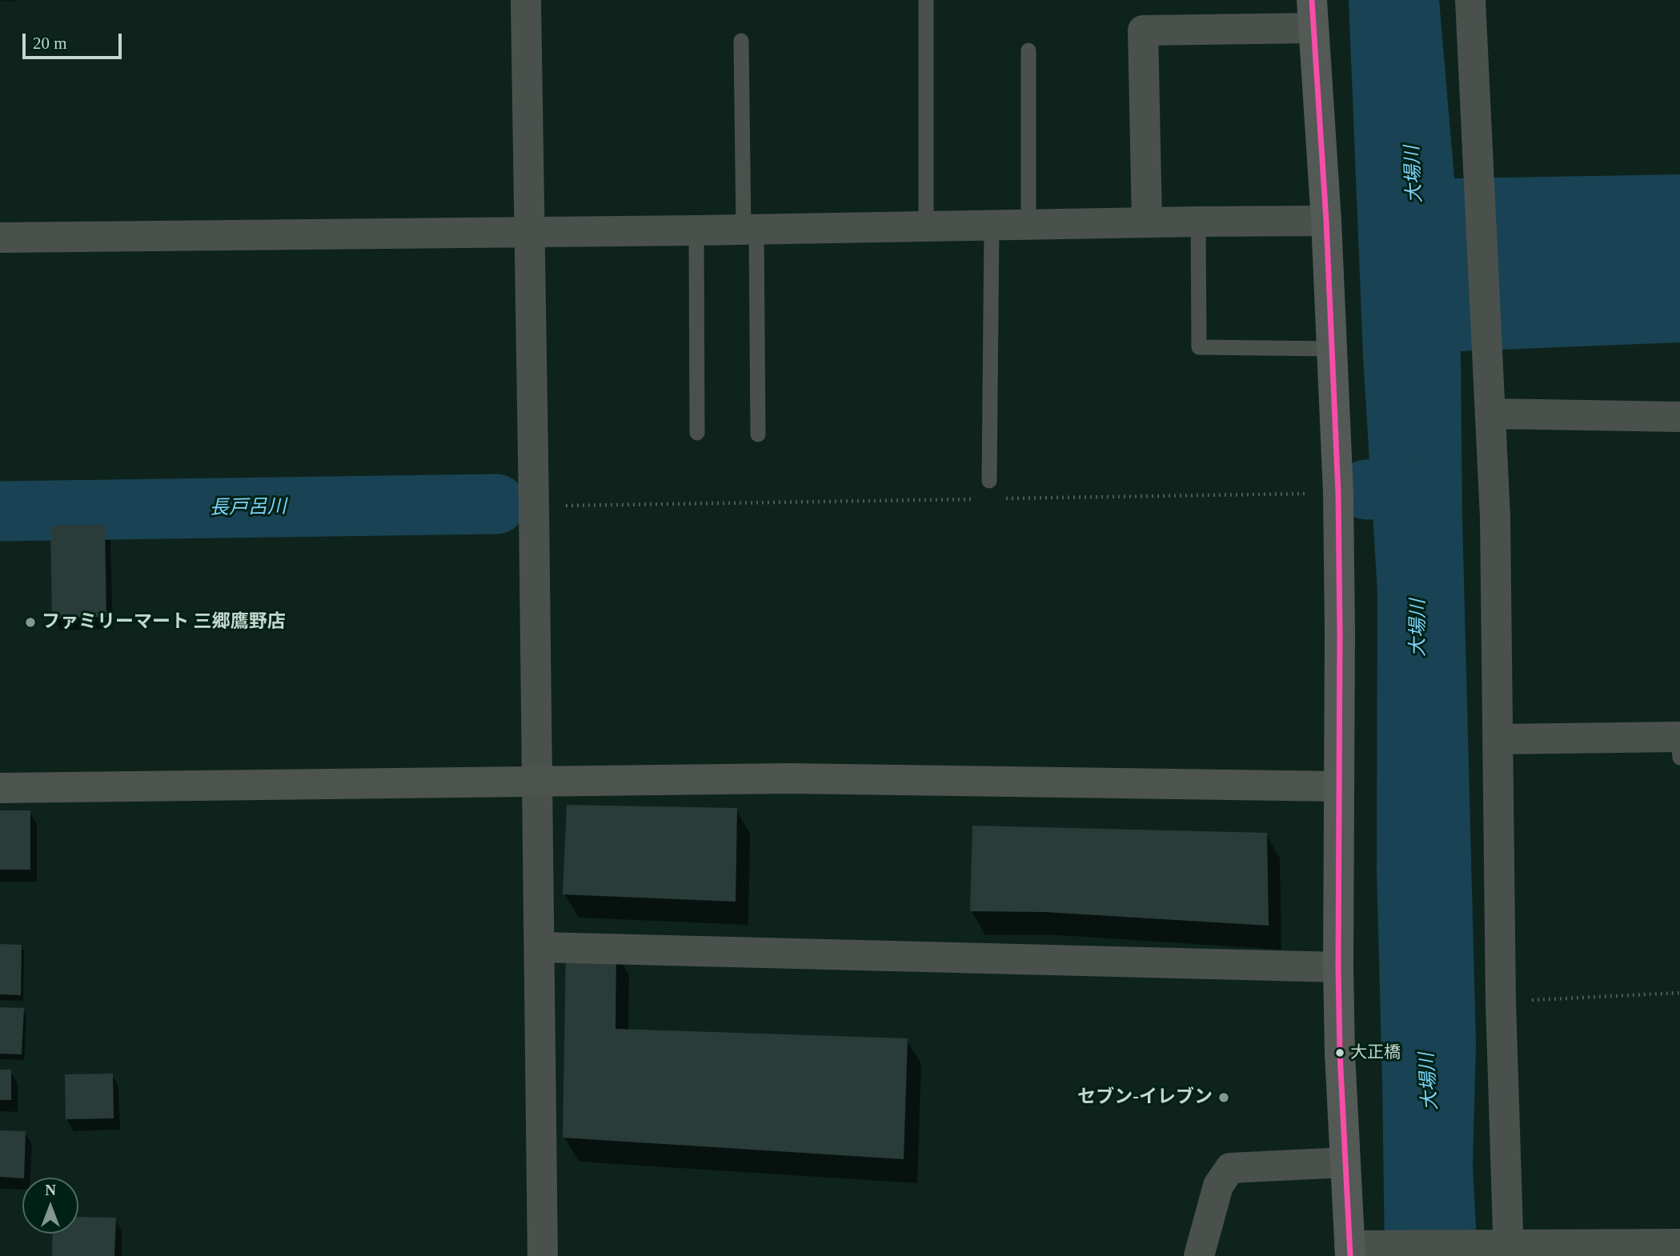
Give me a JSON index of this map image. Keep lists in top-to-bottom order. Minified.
{"water":["大場川","長戸呂川"],"places":["ファミリーマート 三郷鷹野店","大正橋","セブン-イレブン"],"scale_bar":"20 m","north":"top"}
